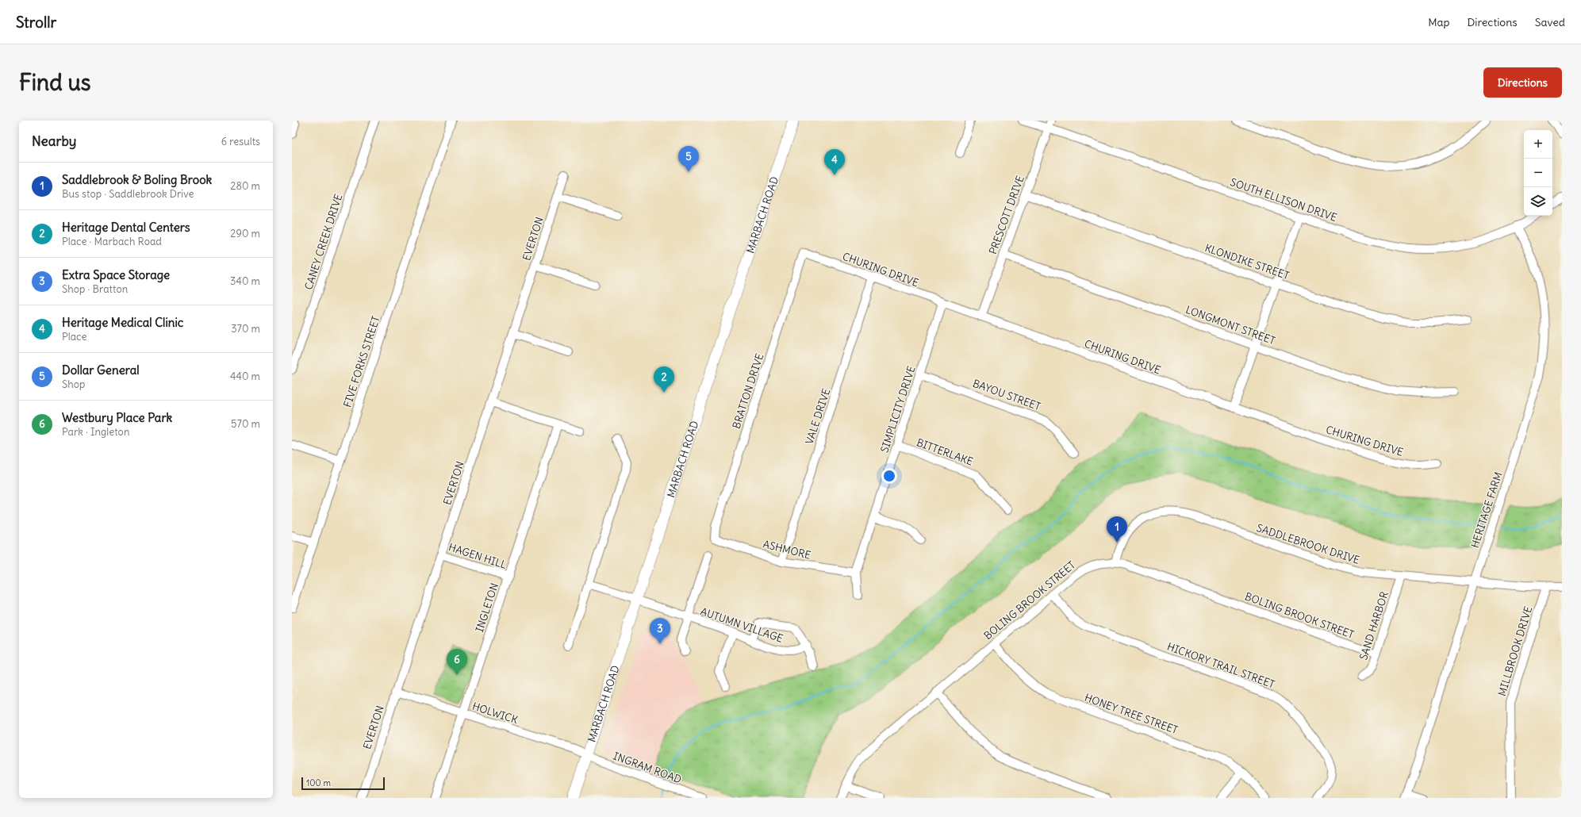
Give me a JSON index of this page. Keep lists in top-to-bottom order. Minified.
{"streets":{"main road":["MARBACH ROAD"],"street":["SOUTH ELLISON DRIVE","PRESCOTT DRIVE","EVERTON","CANEY CREEK DRIVE","KLONDIKE STREET","CHURING DRIVE","LONGMONT STREET","FIVE FORKS STREET","BRATTON DRIVE","BAYOU STREET","SIMPLICITY DRIVE","VALE DRIVE","BITTERLAKE","HERITAGE FARM","SADDLEBROOK DRIVE","ASHMORE","HAGEN HILL","BOLING BROOK STREET","INGLETON","AUTUMN VILLAGE","SAND HARBOR","MILLBROOK DRIVE","HICKORY TRAIL STREET","HOLWICK","HONEY TREE STREET","INGRAM ROAD"]},"crossings":[["SOUTH ELLISON DRIVE","PRESCOTT DRIVE"],["SOUTH ELLISON DRIVE","HERITAGE FARM"],["MARBACH ROAD","AUTUMN VILLAGE"],["MARBACH ROAD","HOLWICK"],["MARBACH ROAD","INGRAM ROAD"],["PRESCOTT DRIVE","KLONDIKE STREET"],["PRESCOTT DRIVE","CHURING DRIVE"],["PRESCOTT DRIVE","LONGMONT STREET"],["EVERTON","HAGEN HILL"],["EVERTON","HOLWICK"],["CHURING DRIVE","BRATTON DRIVE"],["CHURING DRIVE","SIMPLICITY DRIVE"],["CHURING DRIVE","VALE DRIVE"],["BRATTON DRIVE","ASHMORE"],["BAYOU STREET","SIMPLICITY DRIVE"],["SIMPLICITY DRIVE","BITTERLAKE"],["SIMPLICITY DRIVE","ASHMORE"],["VALE DRIVE","ASHMORE"],["HERITAGE FARM","SADDLEBROOK DRIVE"],["SADDLEBROOK DRIVE","BOLING BROOK STREET"],["SADDLEBROOK DRIVE","SAND HARBOR"],["SADDLEBROOK DRIVE","MILLBROOK DRIVE"],["HAGEN HILL","INGLETON"],["BOLING BROOK STREET","SAND HARBOR"],["BOLING BROOK STREET","HICKORY TRAIL STREET"],["BOLING BROOK STREET","HONEY TREE STREET"],["INGLETON","HOLWICK"],["HOLWICK","INGRAM ROAD"]],"scale_bar":"100 m","page":{"header":"Strollr","nav":["Map","Directions","Saved"],"buttons":"Directions","title":"Find us","heading":["Nearby","6 results"],"map_buttons":["+","−"],"pins":["5","4","2","1","3","6"],"list":[{"mark":"1","name":"Saddlebrook & Boling Brook","note":"Bus stop · Saddlebrook Drive","value":"280 m"},{"mark":"2","name":"Heritage Dental Centers","note":"Place · Marbach Road","value":"290 m"},{"mark":"3","name":"Extra Space Storage","note":"Shop · Bratton","value":"340 m"},{"mark":"4","name":"Heritage Medical Clinic","note":"Place","value":"370 m"},{"mark":"5","name":"Dollar General","note":"Shop","value":"440 m"},{"mark":"6","name":"Westbury Place Park","note":"Park · Ingleton","value":"570 m"}],"scale":"100 m"}}
